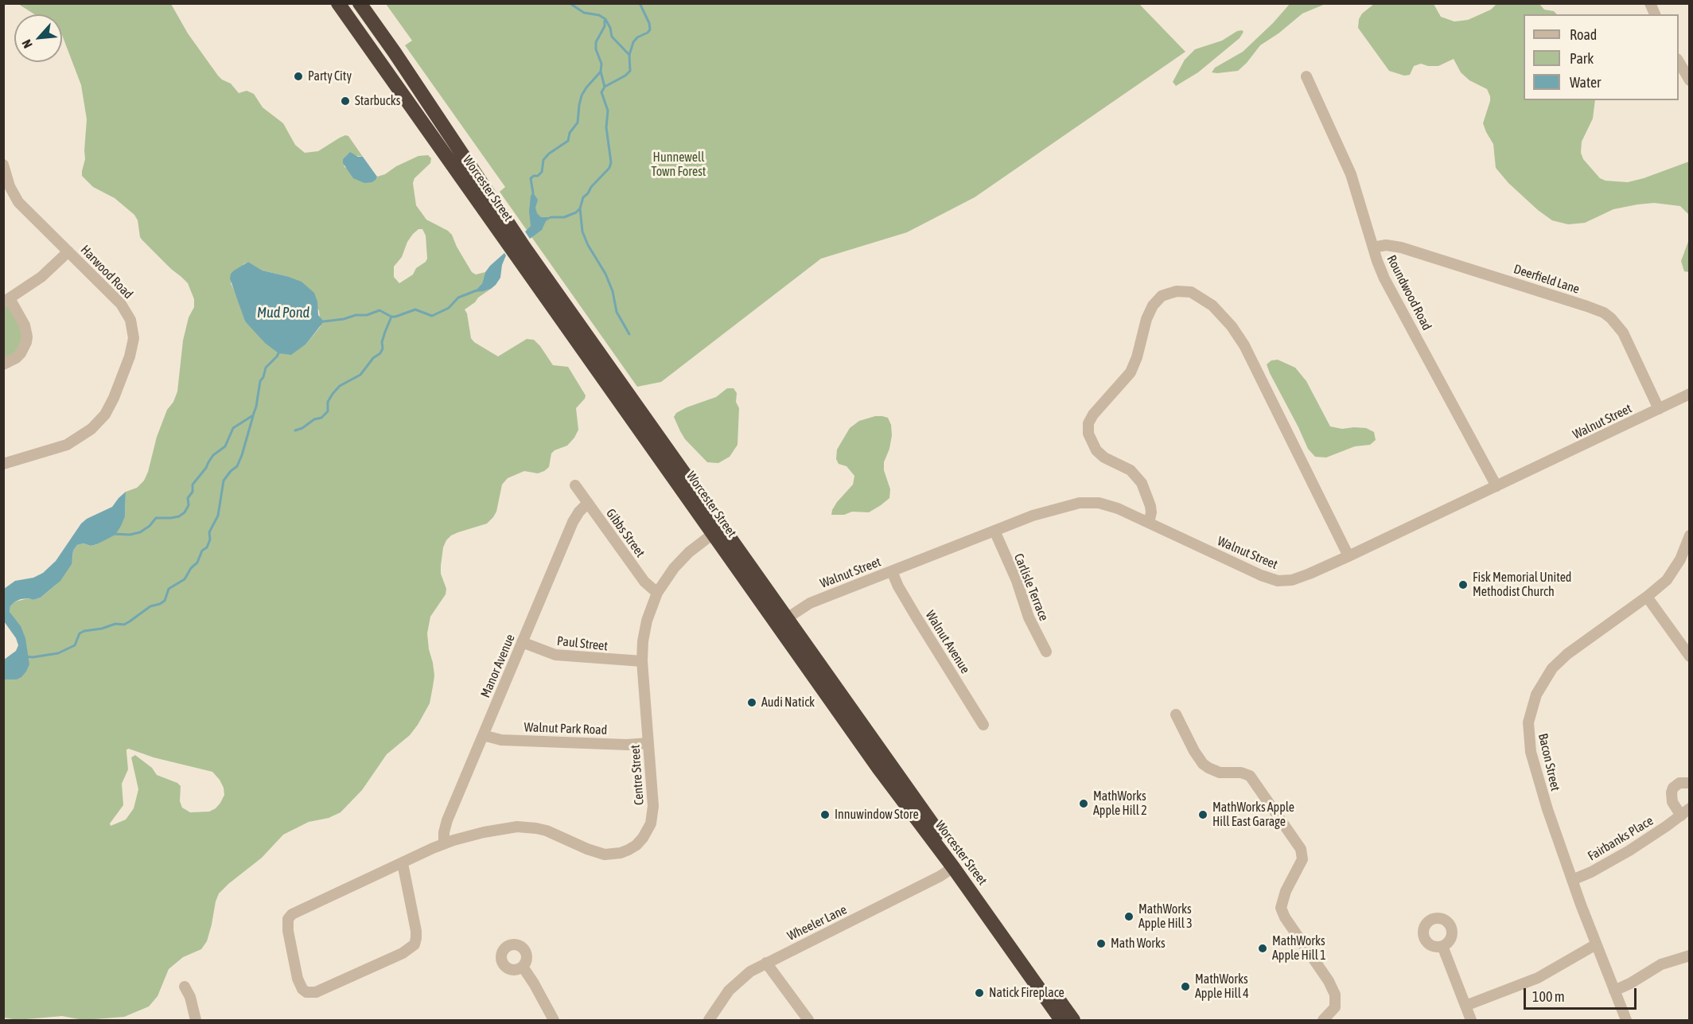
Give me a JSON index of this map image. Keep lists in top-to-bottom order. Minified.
{"streets":{"highway":["Worcester Street"],"street":["Harwood Road","Deerfield Lane","Roundwood Road","Walnut Street","Gibbs Street","Carlisle Terrace","Walnut Avenue","Paul Street","Manor Avenue","Walnut Park Road","Bacon Street","Centre Street","Fairbanks Place","Wheeler Lane"]},"crossings":[["Worcester Street","Walnut Street"],["Worcester Street","Centre Street"],["Worcester Street","Wheeler Lane"],["Deerfield Lane","Roundwood Road"],["Deerfield Lane","Walnut Street"],["Roundwood Road","Walnut Street"],["Walnut Street","Carlisle Terrace"],["Walnut Street","Walnut Avenue"],["Gibbs Street","Manor Avenue"],["Gibbs Street","Centre Street"],["Paul Street","Manor Avenue"],["Paul Street","Centre Street"],["Manor Avenue","Walnut Park Road"],["Manor Avenue","Centre Street"],["Walnut Park Road","Centre Street"],["Bacon Street","Fairbanks Place"]],"water":["Mud Pond"],"parks":["Hunnewell Town Forest"],"places":["Party City","Starbucks","Fisk Memorial United Methodist Church","Audi Natick","MathWorks Apple Hill 2","Innuwindow Store","MathWorks Apple Hill East Garage","MathWorks Apple Hill 3","Math Works","MathWorks Apple Hill 1","MathWorks Apple Hill 4","Natick Fireplace"],"legend":["Road","Park","Water"],"scale_bar":"100 m","north":"bottom left"}
